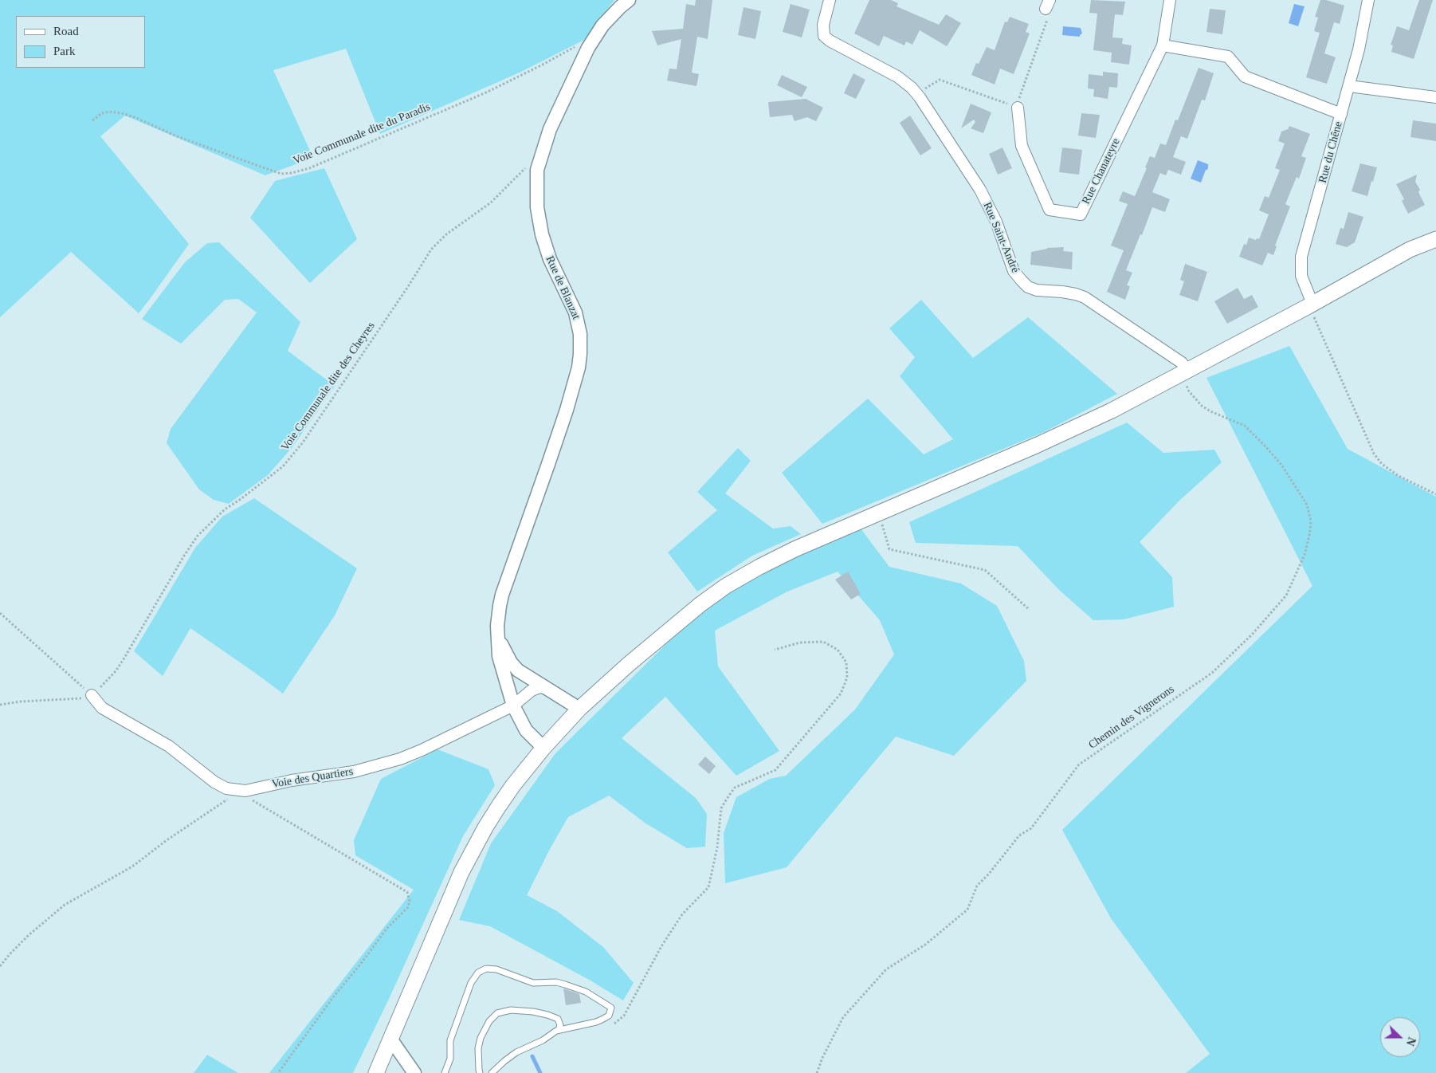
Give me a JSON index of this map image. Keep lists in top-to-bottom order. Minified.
{"streets":{"street":["Rue du Chêne","Rue Chanateyre","Rue Saint-André","Rue de Blanzat","Voie des Quartiers"],"path":["Voie Communale dite du Paradis","Voie Communale dite des Cheyres","Chemin des Vignerons"]},"crossings":[["Voie Communale dite du Paradis","Rue de Blanzat"],["Rue Saint-André","Chemin des Vignerons"],["Rue de Blanzat","Voie des Quartiers"],["Voie Communale dite des Cheyres","Voie des Quartiers"]],"legend":["Road","Park"],"north":"right"}
